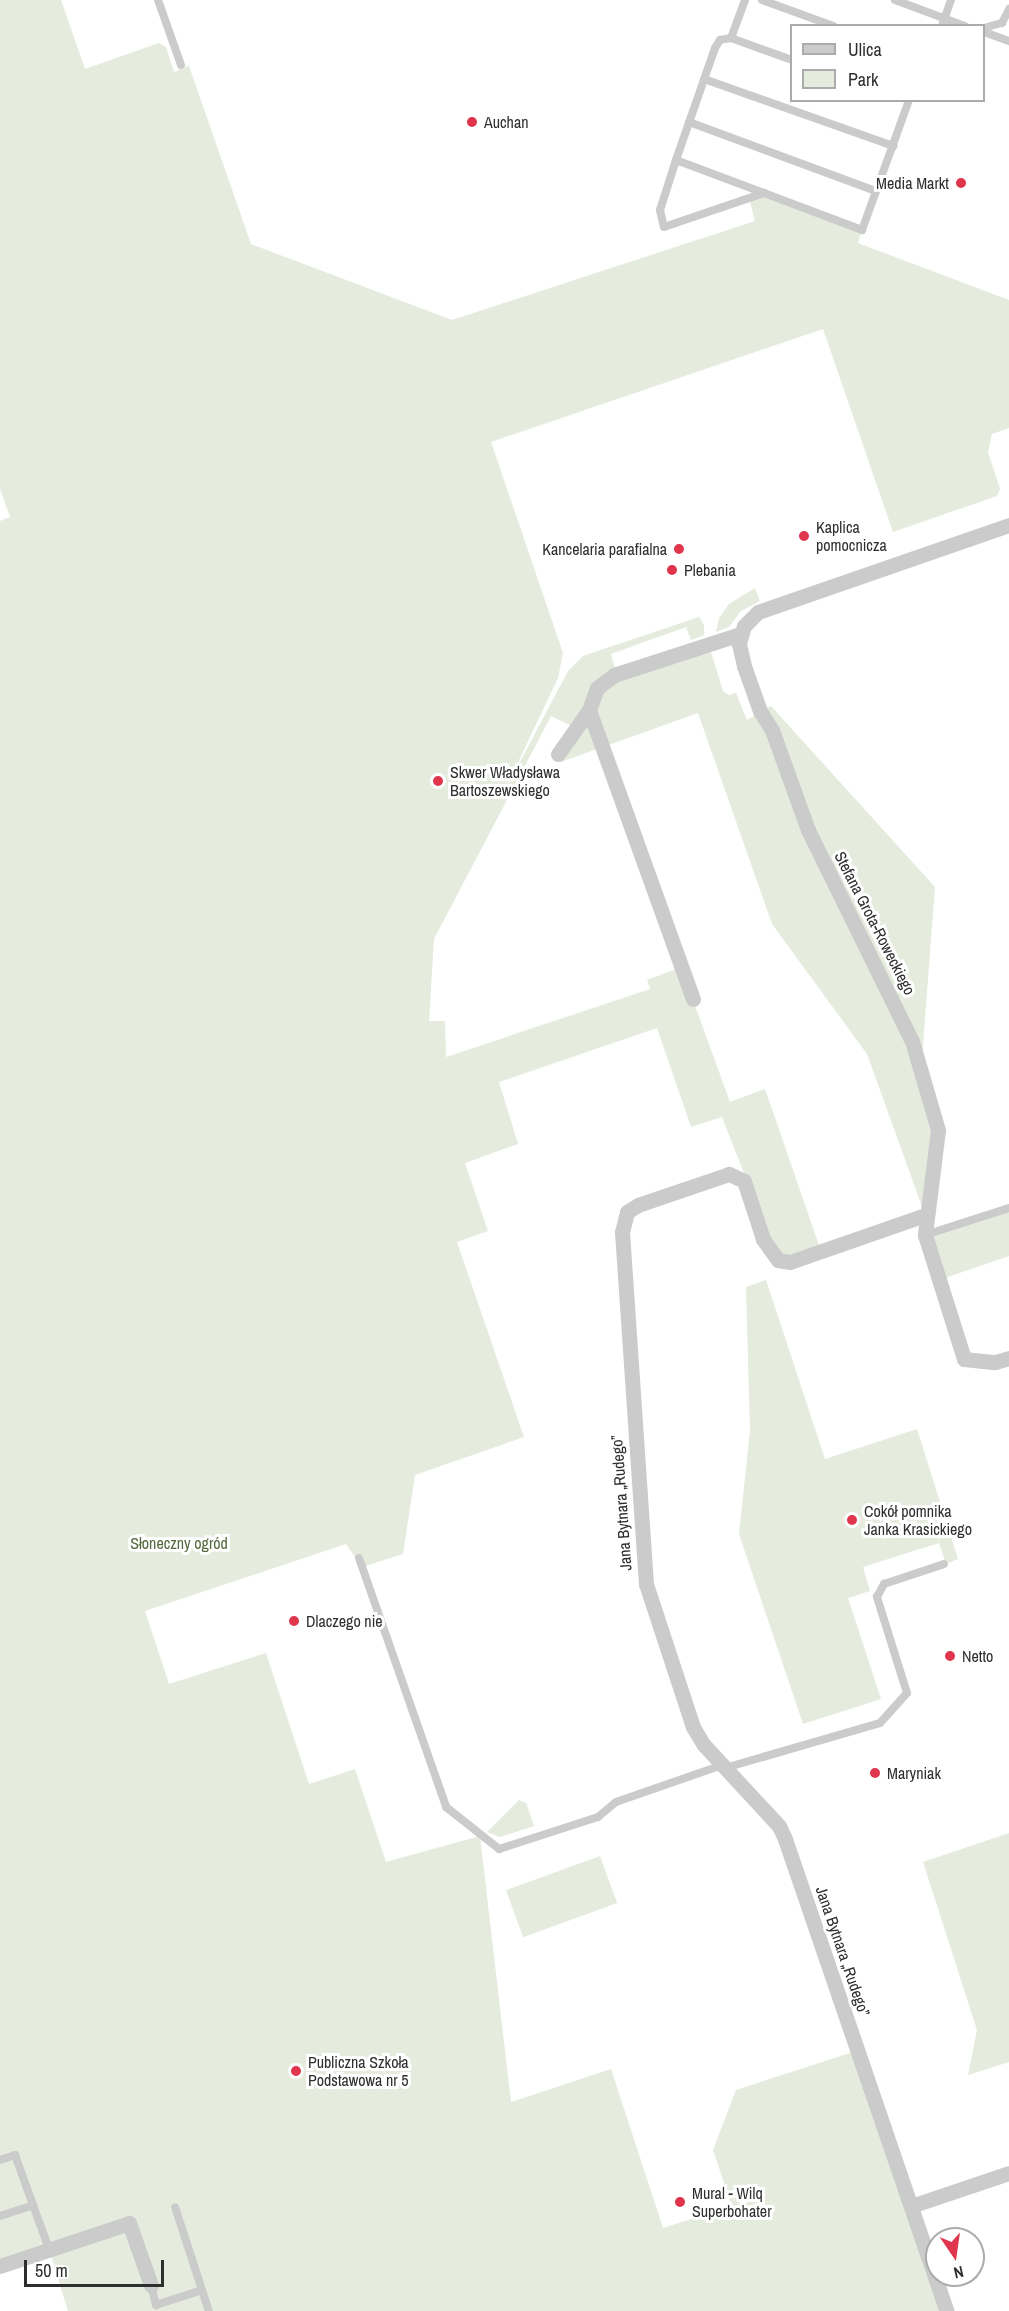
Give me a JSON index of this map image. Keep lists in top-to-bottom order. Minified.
{"streets":{"street":["Stefana Grota-Roweckiego","Jana Bytnara „Rudego”"]},"crossings":[["Stefana Grota-Roweckiego","Jana Bytnara „Rudego”"]],"parks":["Słoneczny ogród"],"places":["Auchan","Media Markt","Kaplica pomocnicza","Kancelaria parafialna","Plebania","Skwer Władysława Bartoszewskiego","Cokół pomnika Janka Krasickiego","Dlaczego nie","Netto","Maryniak","Publiczna Szkoła Podstawowa nr 5","Mural - Wilq Superbohater"],"legend":["Ulica","Park"],"scale_bar":"50 m","north":"bottom"}
